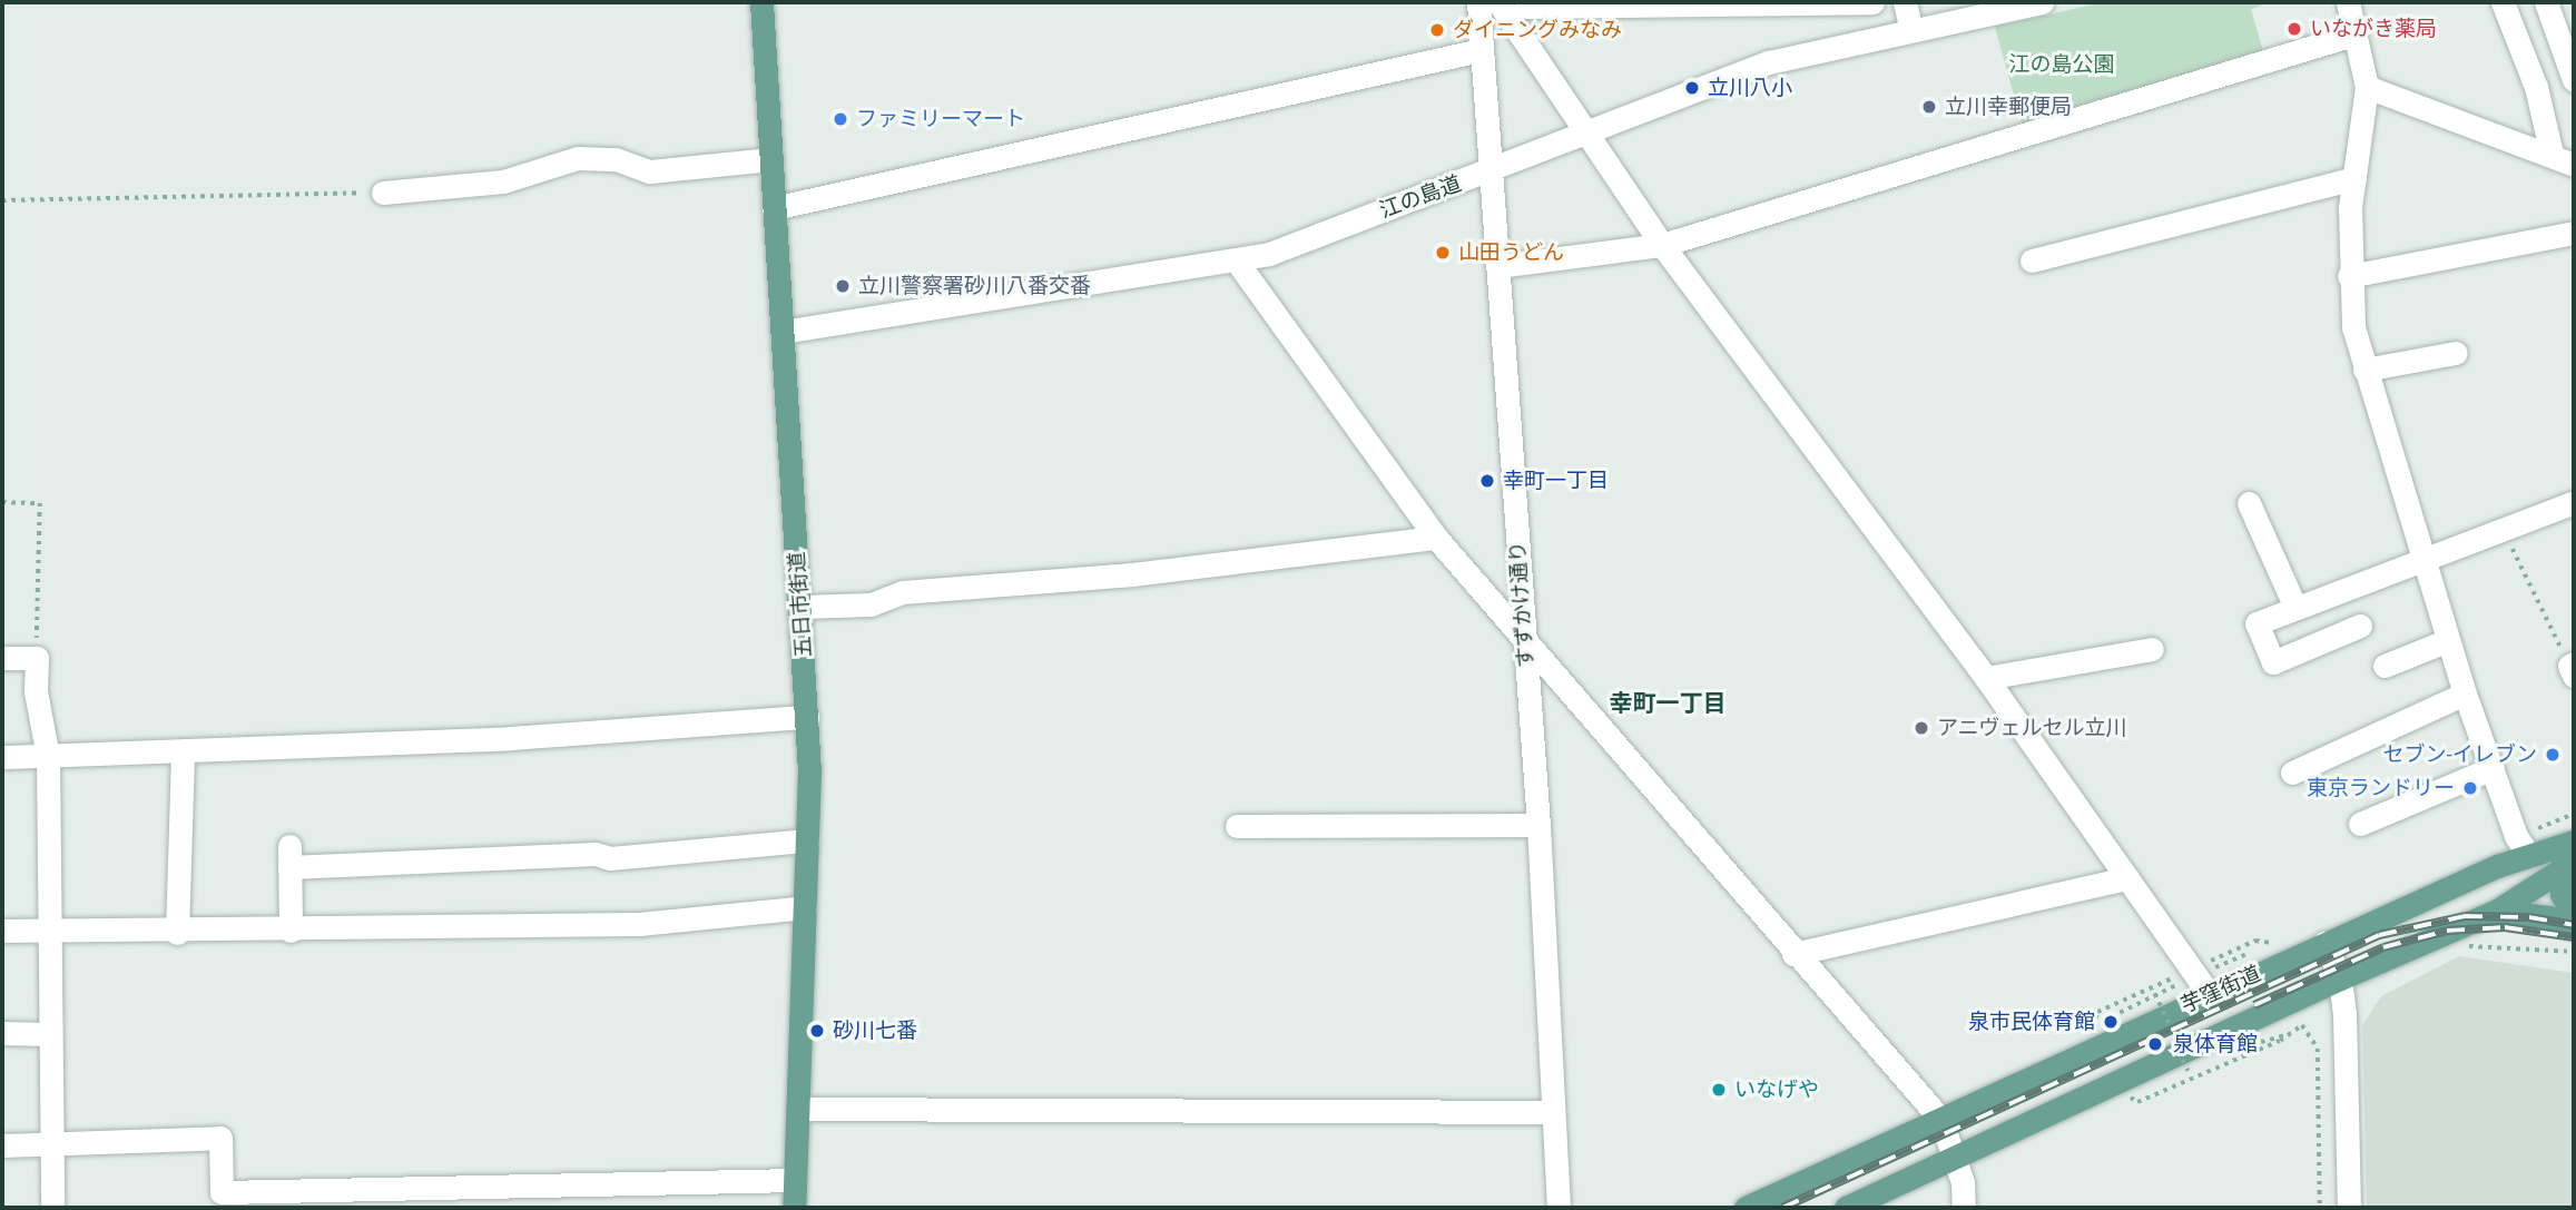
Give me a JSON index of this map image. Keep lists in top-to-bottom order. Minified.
{"streets":{"main road":["五日市街道","芋窪街道"],"street":["江の島道","すずかけ通り"]},"crossings":[["江の島道","五日市街道"],["江の島道","すずかけ通り"]],"districts":["幸町一丁目"],"parks":["江の島公園"],"places":["いながき薬局","ダイニングみなみ","立川八小","立川幸郵便局","ファミリーマート","山田うどん","立川警察署砂川八番交番","幸町一丁目","アニヴェルセル立川","セブン-イレブン","東京ランドリー","泉市民体育館","砂川七番","泉体育館","いなげや"]}
